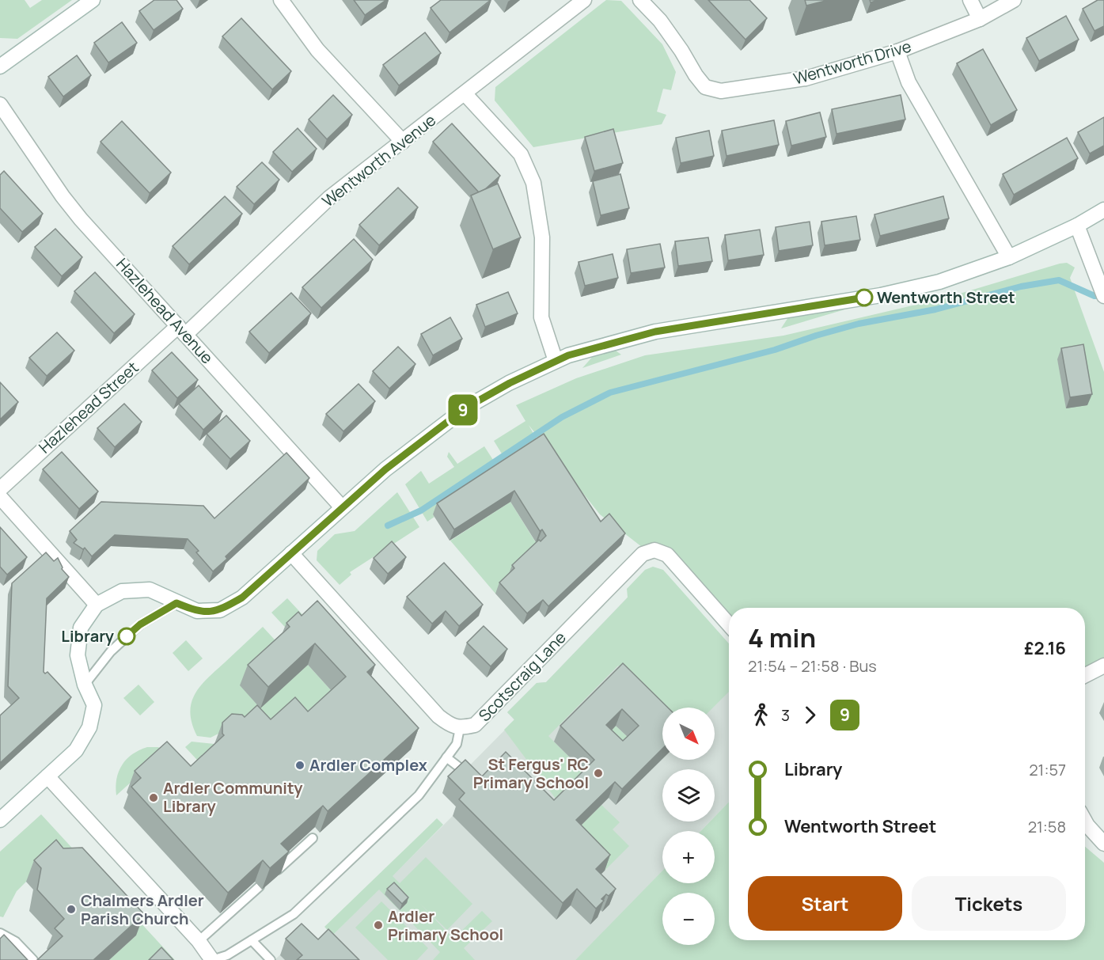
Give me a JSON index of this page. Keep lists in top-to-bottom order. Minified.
{"streets":{"street":["Wentworth Drive","Wentworth Avenue","Hazlehead Avenue","Hazlehead Street","Scotscraig Lane"]},"crossings":[["Wentworth Avenue","Hazlehead Avenue"],["Wentworth Avenue","Hazlehead Street"],["Hazlehead Avenue","Hazlehead Street"]],"places":["Wentworth Street","Library","Ardler Complex","St Fergus' RC Primary School","Ardler Community Library","Chalmers Ardler Parish Church","Ardler Primary School"],"lines":["bus line 9"],"north":"bottom right","page":{"on_map":"9","heading":["4 min","21:54 – 21:58 · Bus","£2.16"],"legs":["3","9"],"map_buttons":["+","−"],"list":[{"name":"Library","value":"21:57"},{"name":"Wentworth Street","value":"21:58"}],"buttons":["Start","Tickets"]}}
